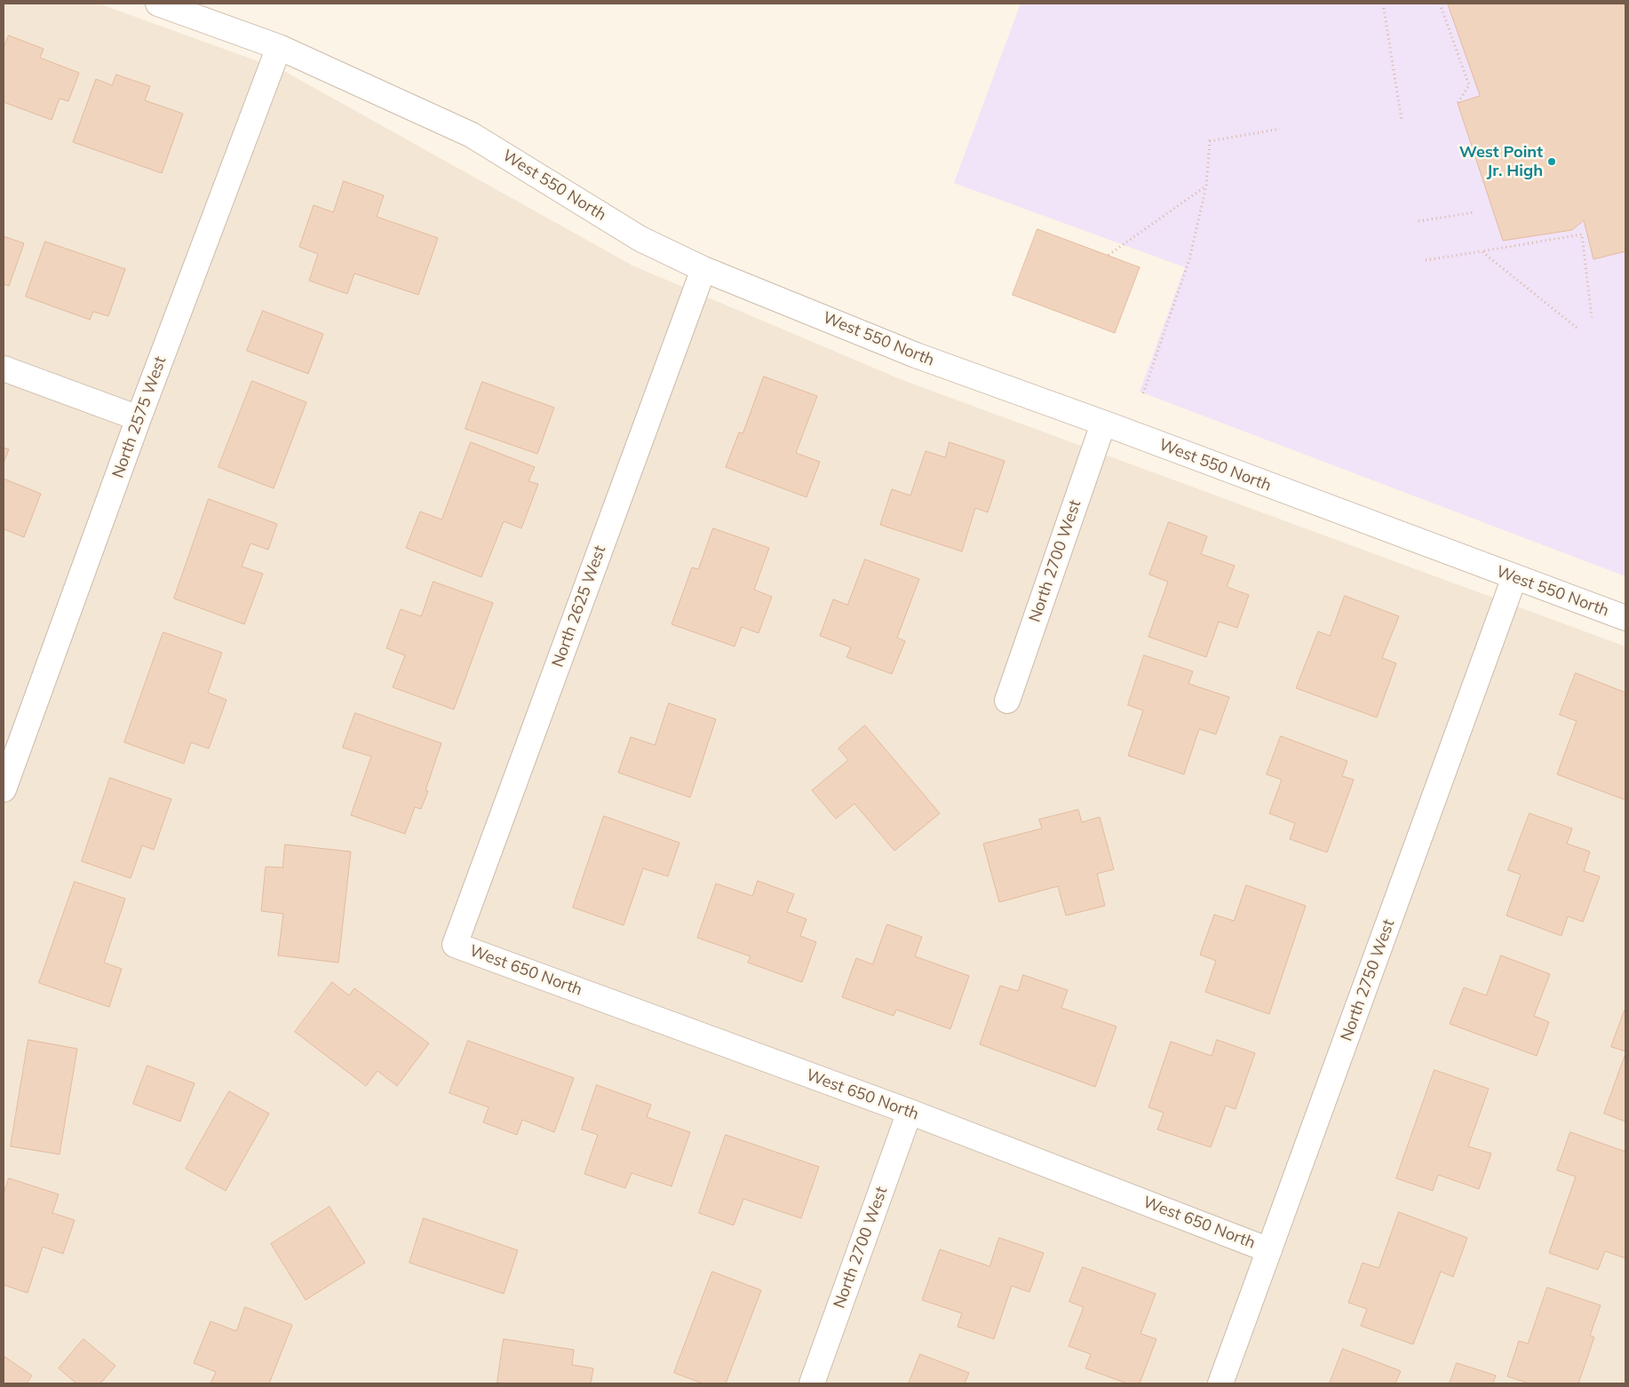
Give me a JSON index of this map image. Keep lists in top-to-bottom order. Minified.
{"streets":{"street":["West 550 North","North 2575 West","North 2700 West","North 2625 West","West 650 North","North 2750 West"]},"crossings":[["West 550 North","North 2575 West"],["West 550 North","North 2700 West"],["West 550 North","North 2625 West"],["West 550 North","North 2750 West"],["North 2700 West","West 650 North"],["North 2625 West","West 650 North"],["West 650 North","North 2750 West"]],"places":["West Point Jr. High"]}
